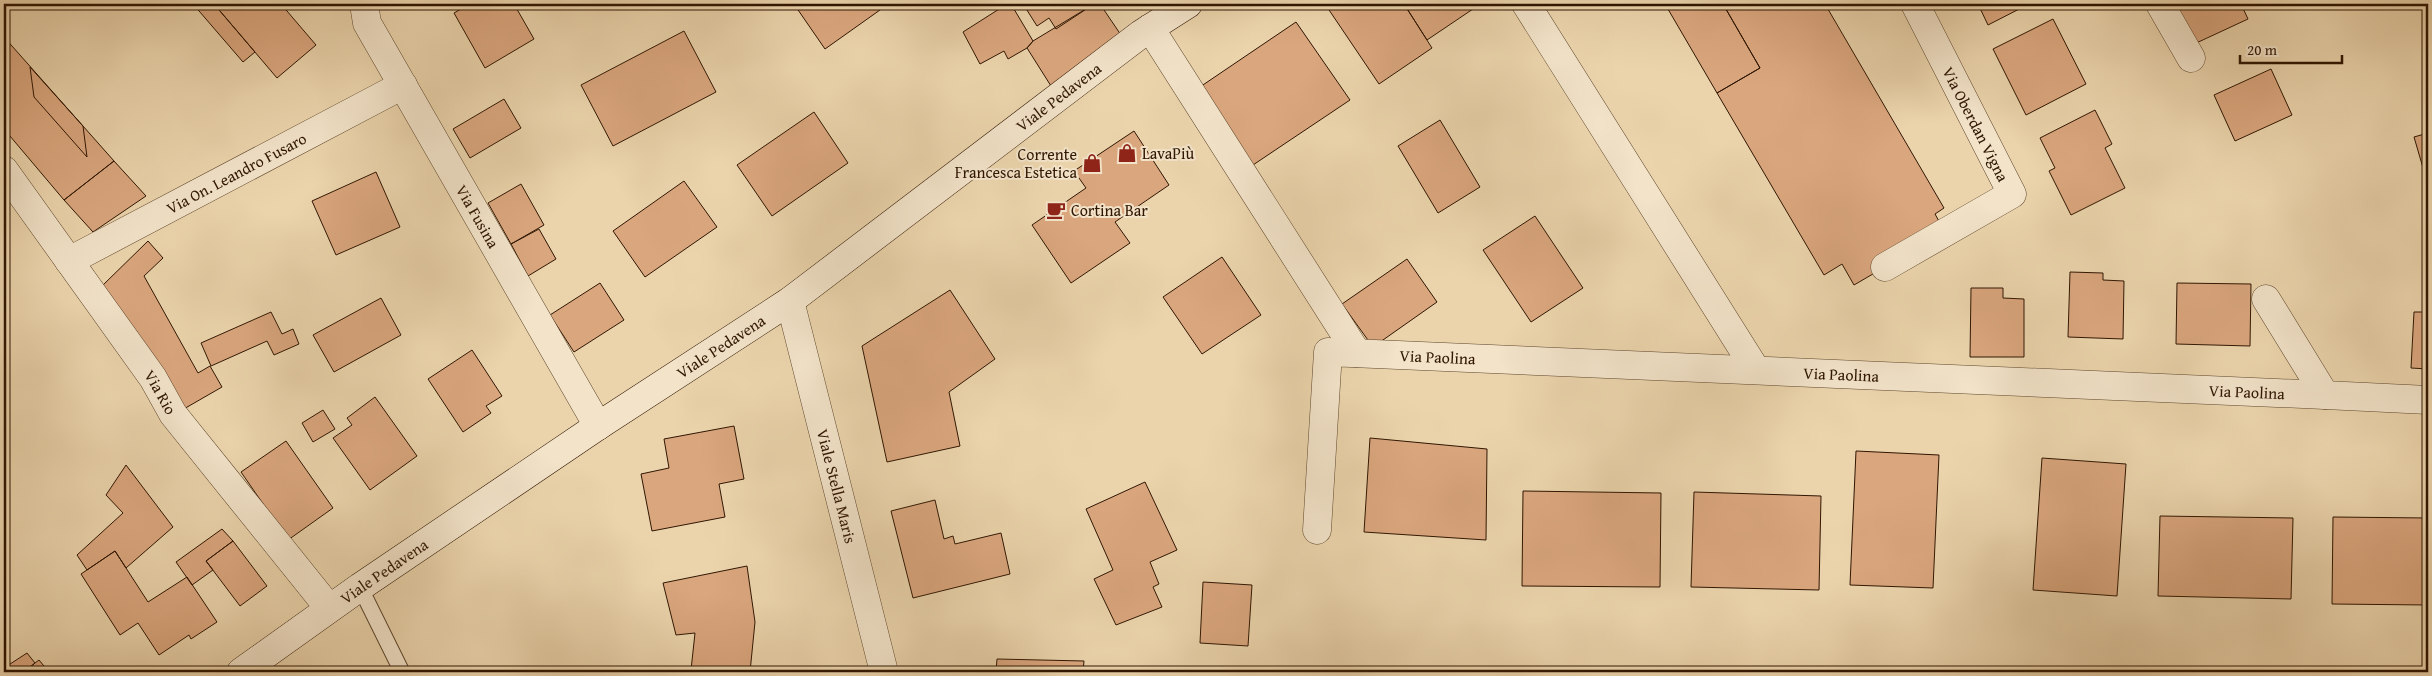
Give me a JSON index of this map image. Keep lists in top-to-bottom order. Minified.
{"streets":{"street":["Viale Pedavena","Via Oberdan Vigna","Via On. Leandro Fusaro","Via Fusina","Via Paolina","Via Rio","Viale Stella Maris"]},"crossings":[["Viale Pedavena","Via Fusina"],["Viale Pedavena","Via Rio"],["Viale Pedavena","Viale Stella Maris"],["Via On. Leandro Fusaro","Via Fusina"],["Via On. Leandro Fusaro","Via Rio"]],"places":{"shop":["LavaPiù","Corrente Francesca Estetica"],"cafe":["Cortina Bar"]},"scale_bar":"20 m"}
